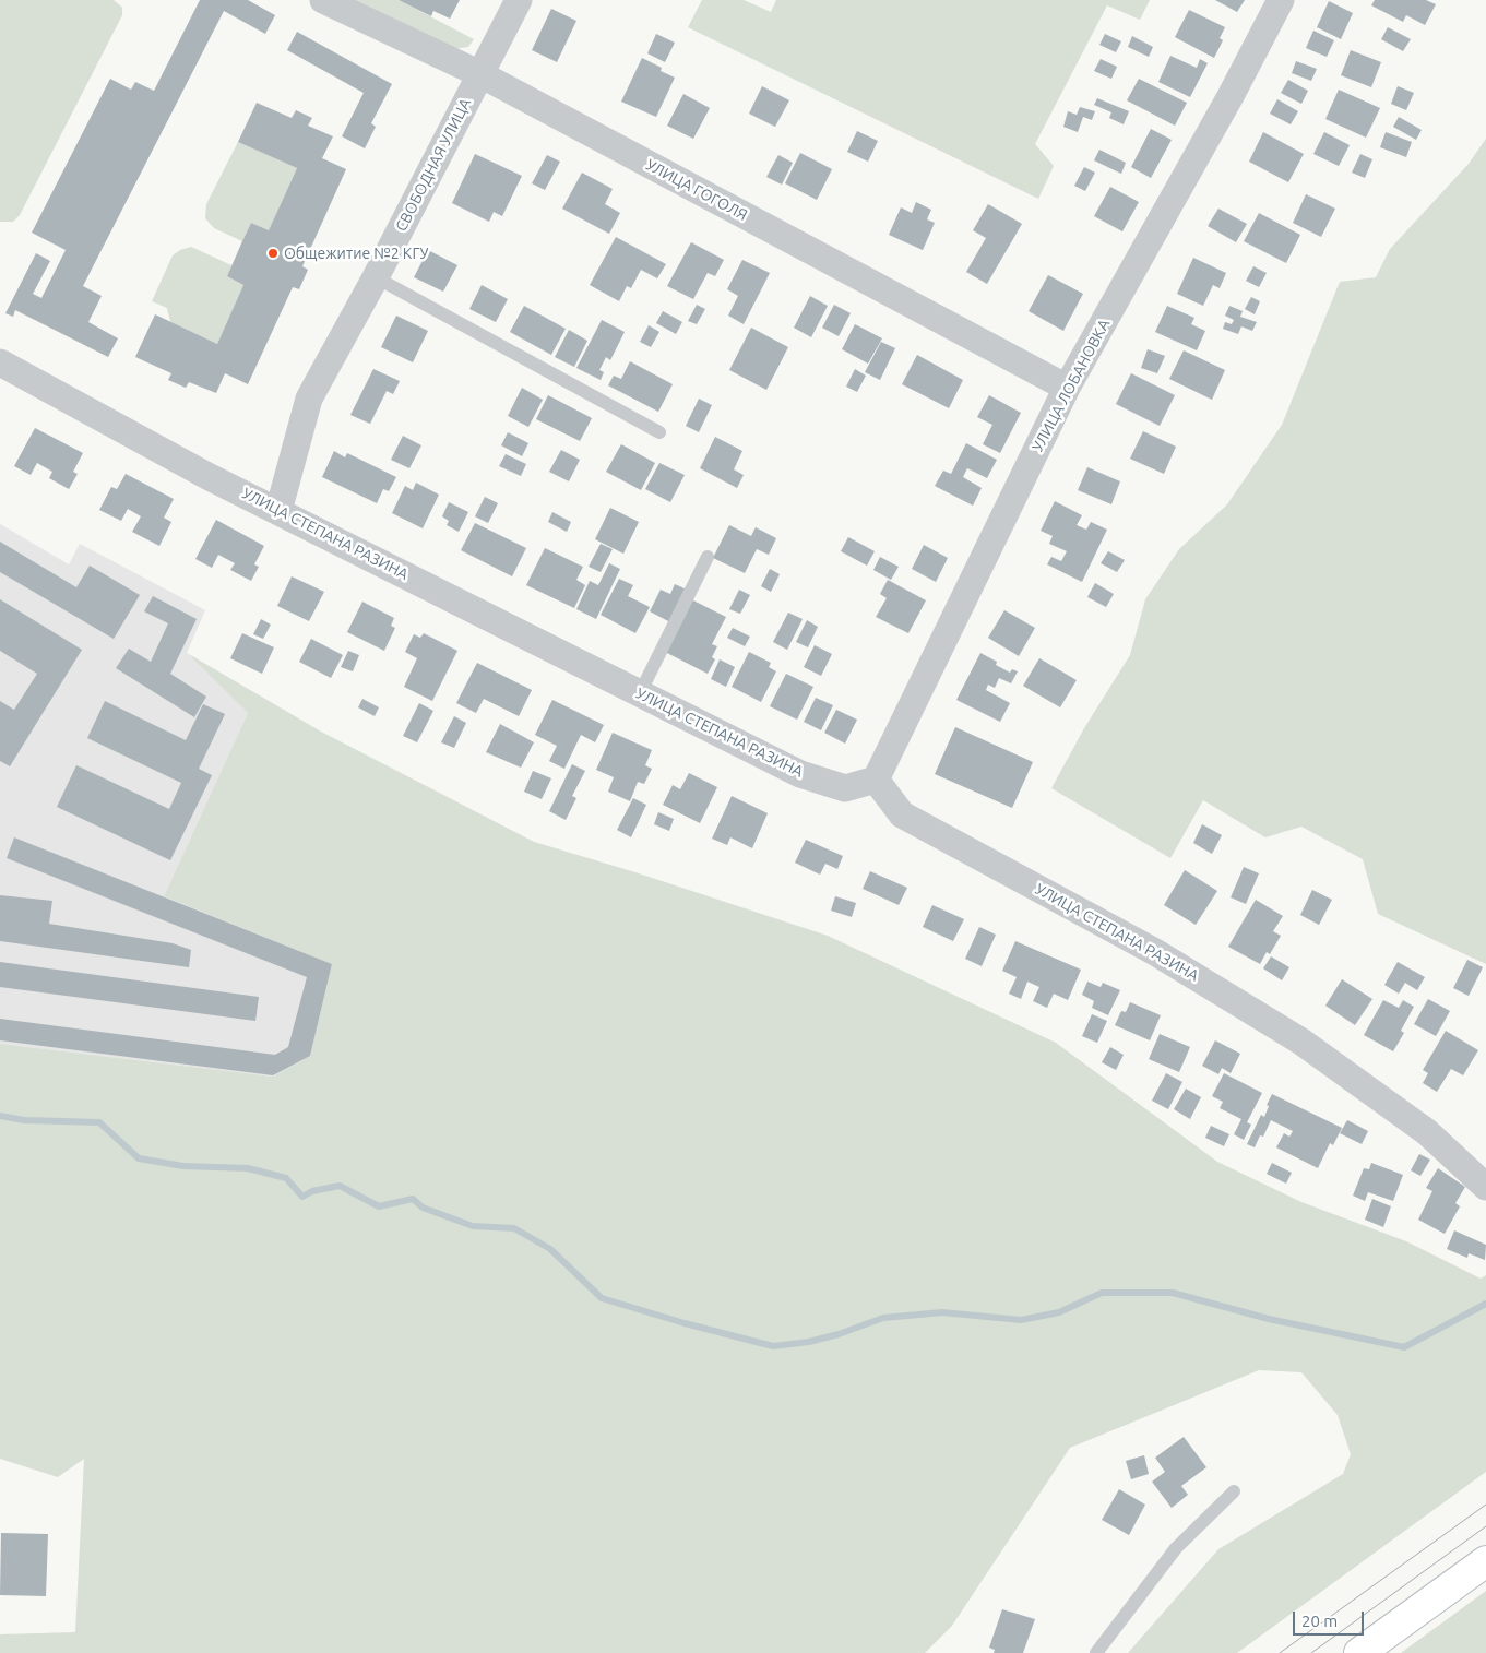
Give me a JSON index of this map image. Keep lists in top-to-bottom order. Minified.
{"streets":{"street":["СВОБОДНАЯ УЛИЦА","УЛИЦА ГОГОЛЯ","УЛИЦА ЛОБАНОВКА","УЛИЦА СТЕПАНА РАЗИНА"]},"crossings":[["СВОБОДНАЯ УЛИЦА","УЛИЦА ГОГОЛЯ"],["СВОБОДНАЯ УЛИЦА","УЛИЦА СТЕПАНА РАЗИНА"],["УЛИЦА ГОГОЛЯ","УЛИЦА ЛОБАНОВКА"],["УЛИЦА ЛОБАНОВКА","УЛИЦА СТЕПАНА РАЗИНА"]],"places":["Общежитие №2 КГУ"],"scale_bar":"20 m"}
